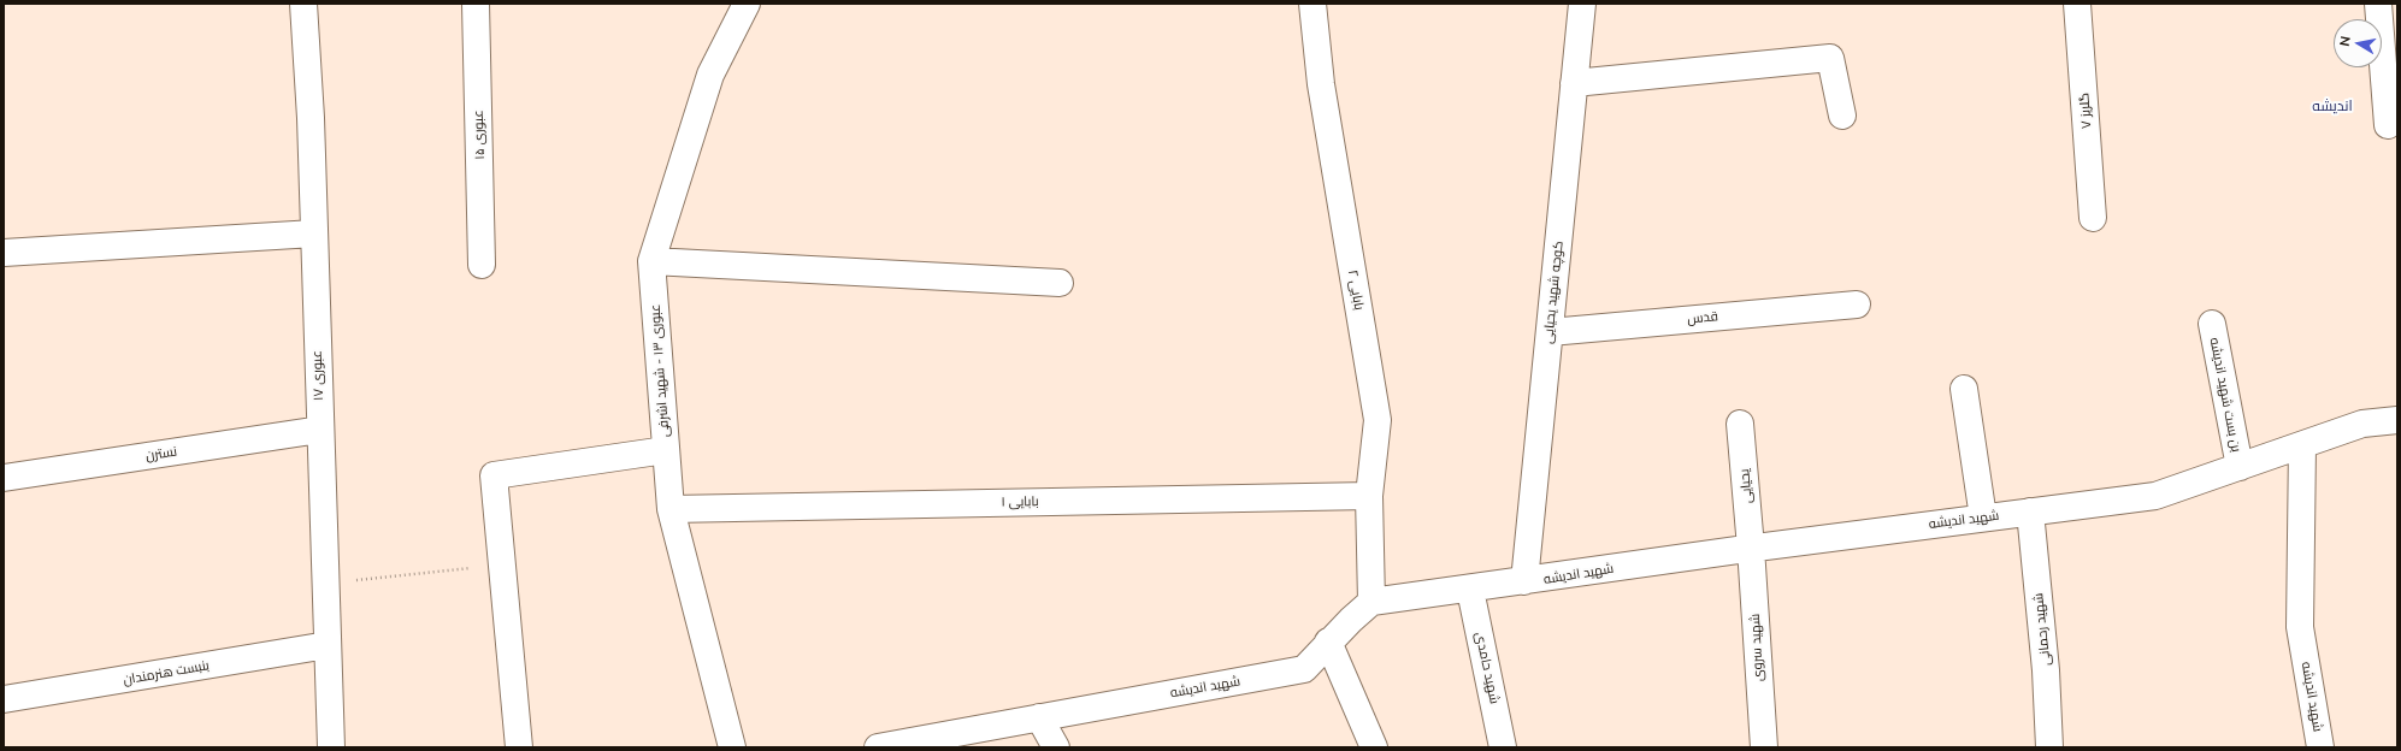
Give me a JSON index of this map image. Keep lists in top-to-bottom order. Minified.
{"streets":{"street":["گلریز ۷","عبوری ۱۵","بابایی ۲","کوچه شهید یحیایی","قدس","عبوری ۱۳ - شهید اشرفی","عبوری ۱۷","بن بست شهید اندیشه","نسترن","یحیایی","بابایی ۱","شهید اندیشه","شهید رحمانی","شهید سروی","شهید حامدی","بنبست هنرمندان"]},"crossings":[["بابایی ۲","بابایی ۱"],["بابایی ۲","شهید اندیشه"],["کوچه شهید یحیایی","قدس"],["کوچه شهید یحیایی","شهید اندیشه"],["عبوری ۱۳ - شهید اشرفی","بابایی ۱"],["عبوری ۱۷","نسترن"],["عبوری ۱۷","بنبست هنرمندان"],["بن بست شهید اندیشه","شهید اندیشه"],["یحیایی","شهید اندیشه"],["یحیایی","شهید سروی"],["شهید اندیشه","شهید رحمانی"],["شهید اندیشه","شهید سروی"],["شهید اندیشه","شهید حامدی"]],"districts":["اندیشه"],"north":"left"}
